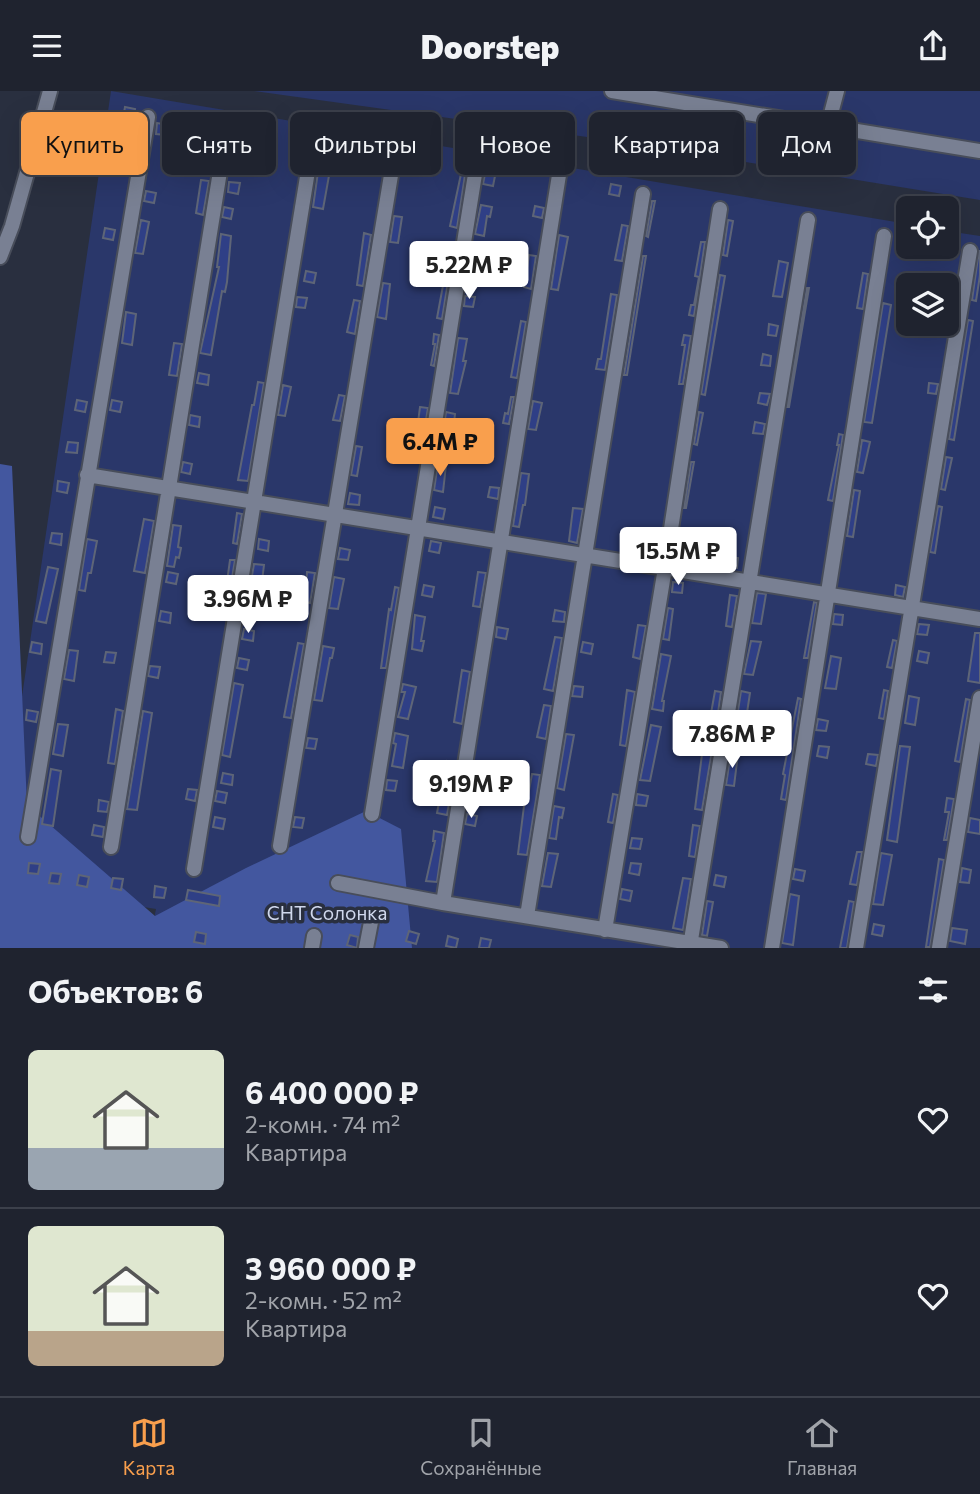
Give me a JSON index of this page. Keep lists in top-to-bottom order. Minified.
{"parks":["СНТ Солонка"],"page":{"header":"Doorstep","chip":["Купить","Снять","Фильтры","Новое","Квартира","Дом"],"price":["5.22M ₽","6.4M ₽","15.5M ₽","3.96M ₽","7.86M ₽","9.19M ₽"],"heading":"Объектов: 6","list":[{"name":"6 400 000 ₽","note":"2-комн. · 74 m² · Квартира"},{"name":"3 960 000 ₽","note":"2-комн. · 52 m² · Квартира"}],"tabs":["Карта","Сохранённые","Главная"]}}
